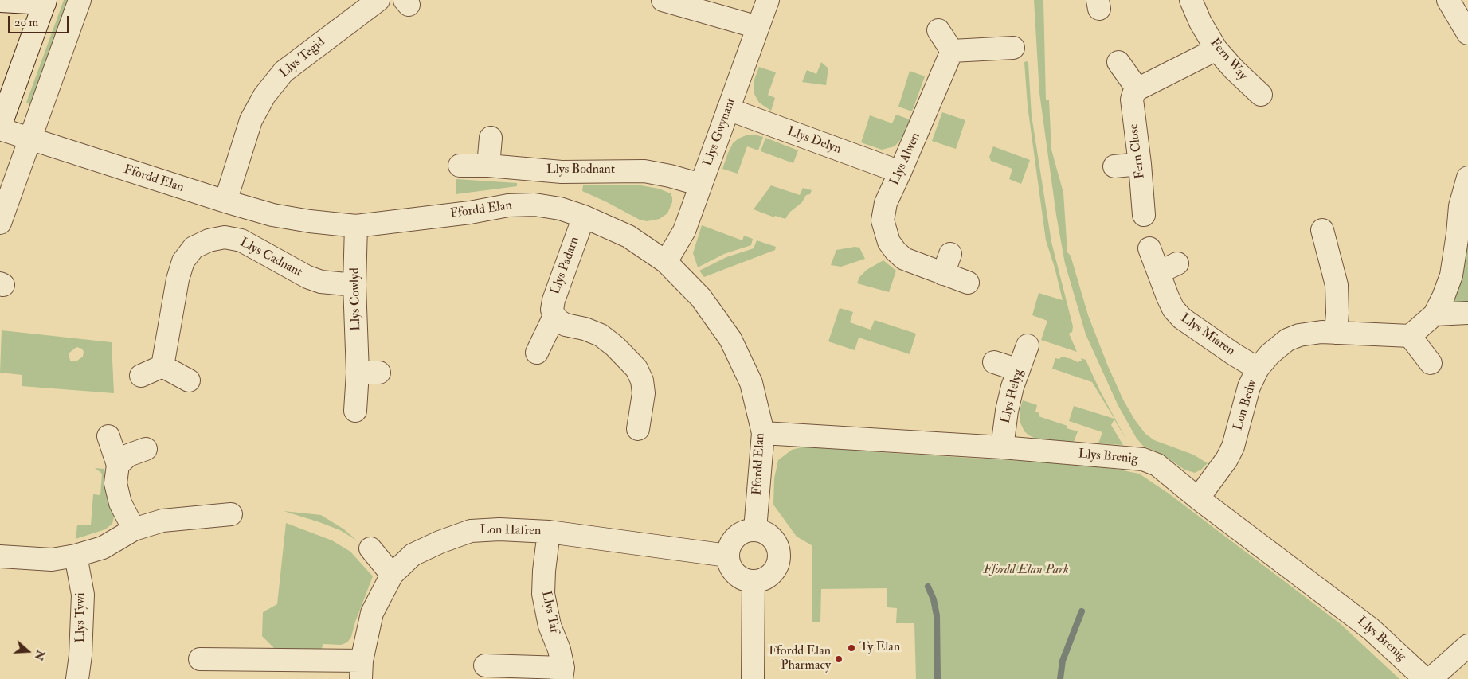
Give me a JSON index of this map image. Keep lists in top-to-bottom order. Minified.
{"streets":{"street":["Llys Tegid","Fern Way","Llys Gwynant","Llys Delyn","Fern Close","Llys Alwen","Llys Bodnant","Ffordd Elan","Llys Cadnant","Llys Padarn","Llys Cowlyd","Llys Miaren","Llys Helyg","Lon Bedw","Llys Brenig","Lon Hafren","Llys Taf","Llys Tywi"]},"crossings":[["Llys Tegid","Ffordd Elan"],["Llys Gwynant","Llys Delyn"],["Llys Gwynant","Llys Bodnant"],["Llys Gwynant","Ffordd Elan"],["Llys Delyn","Llys Alwen"],["Ffordd Elan","Llys Padarn"],["Ffordd Elan","Llys Cowlyd"],["Ffordd Elan","Llys Brenig"],["Ffordd Elan","Lon Hafren"],["Llys Cadnant","Llys Cowlyd"],["Llys Miaren","Lon Bedw"],["Llys Helyg","Llys Brenig"],["Lon Bedw","Llys Brenig"],["Lon Hafren","Llys Taf"]],"parks":["Ffordd Elan Park"],"places":["Ty Elan","Ffordd Elan Pharmacy"],"scale_bar":"20 m","north":"right"}
